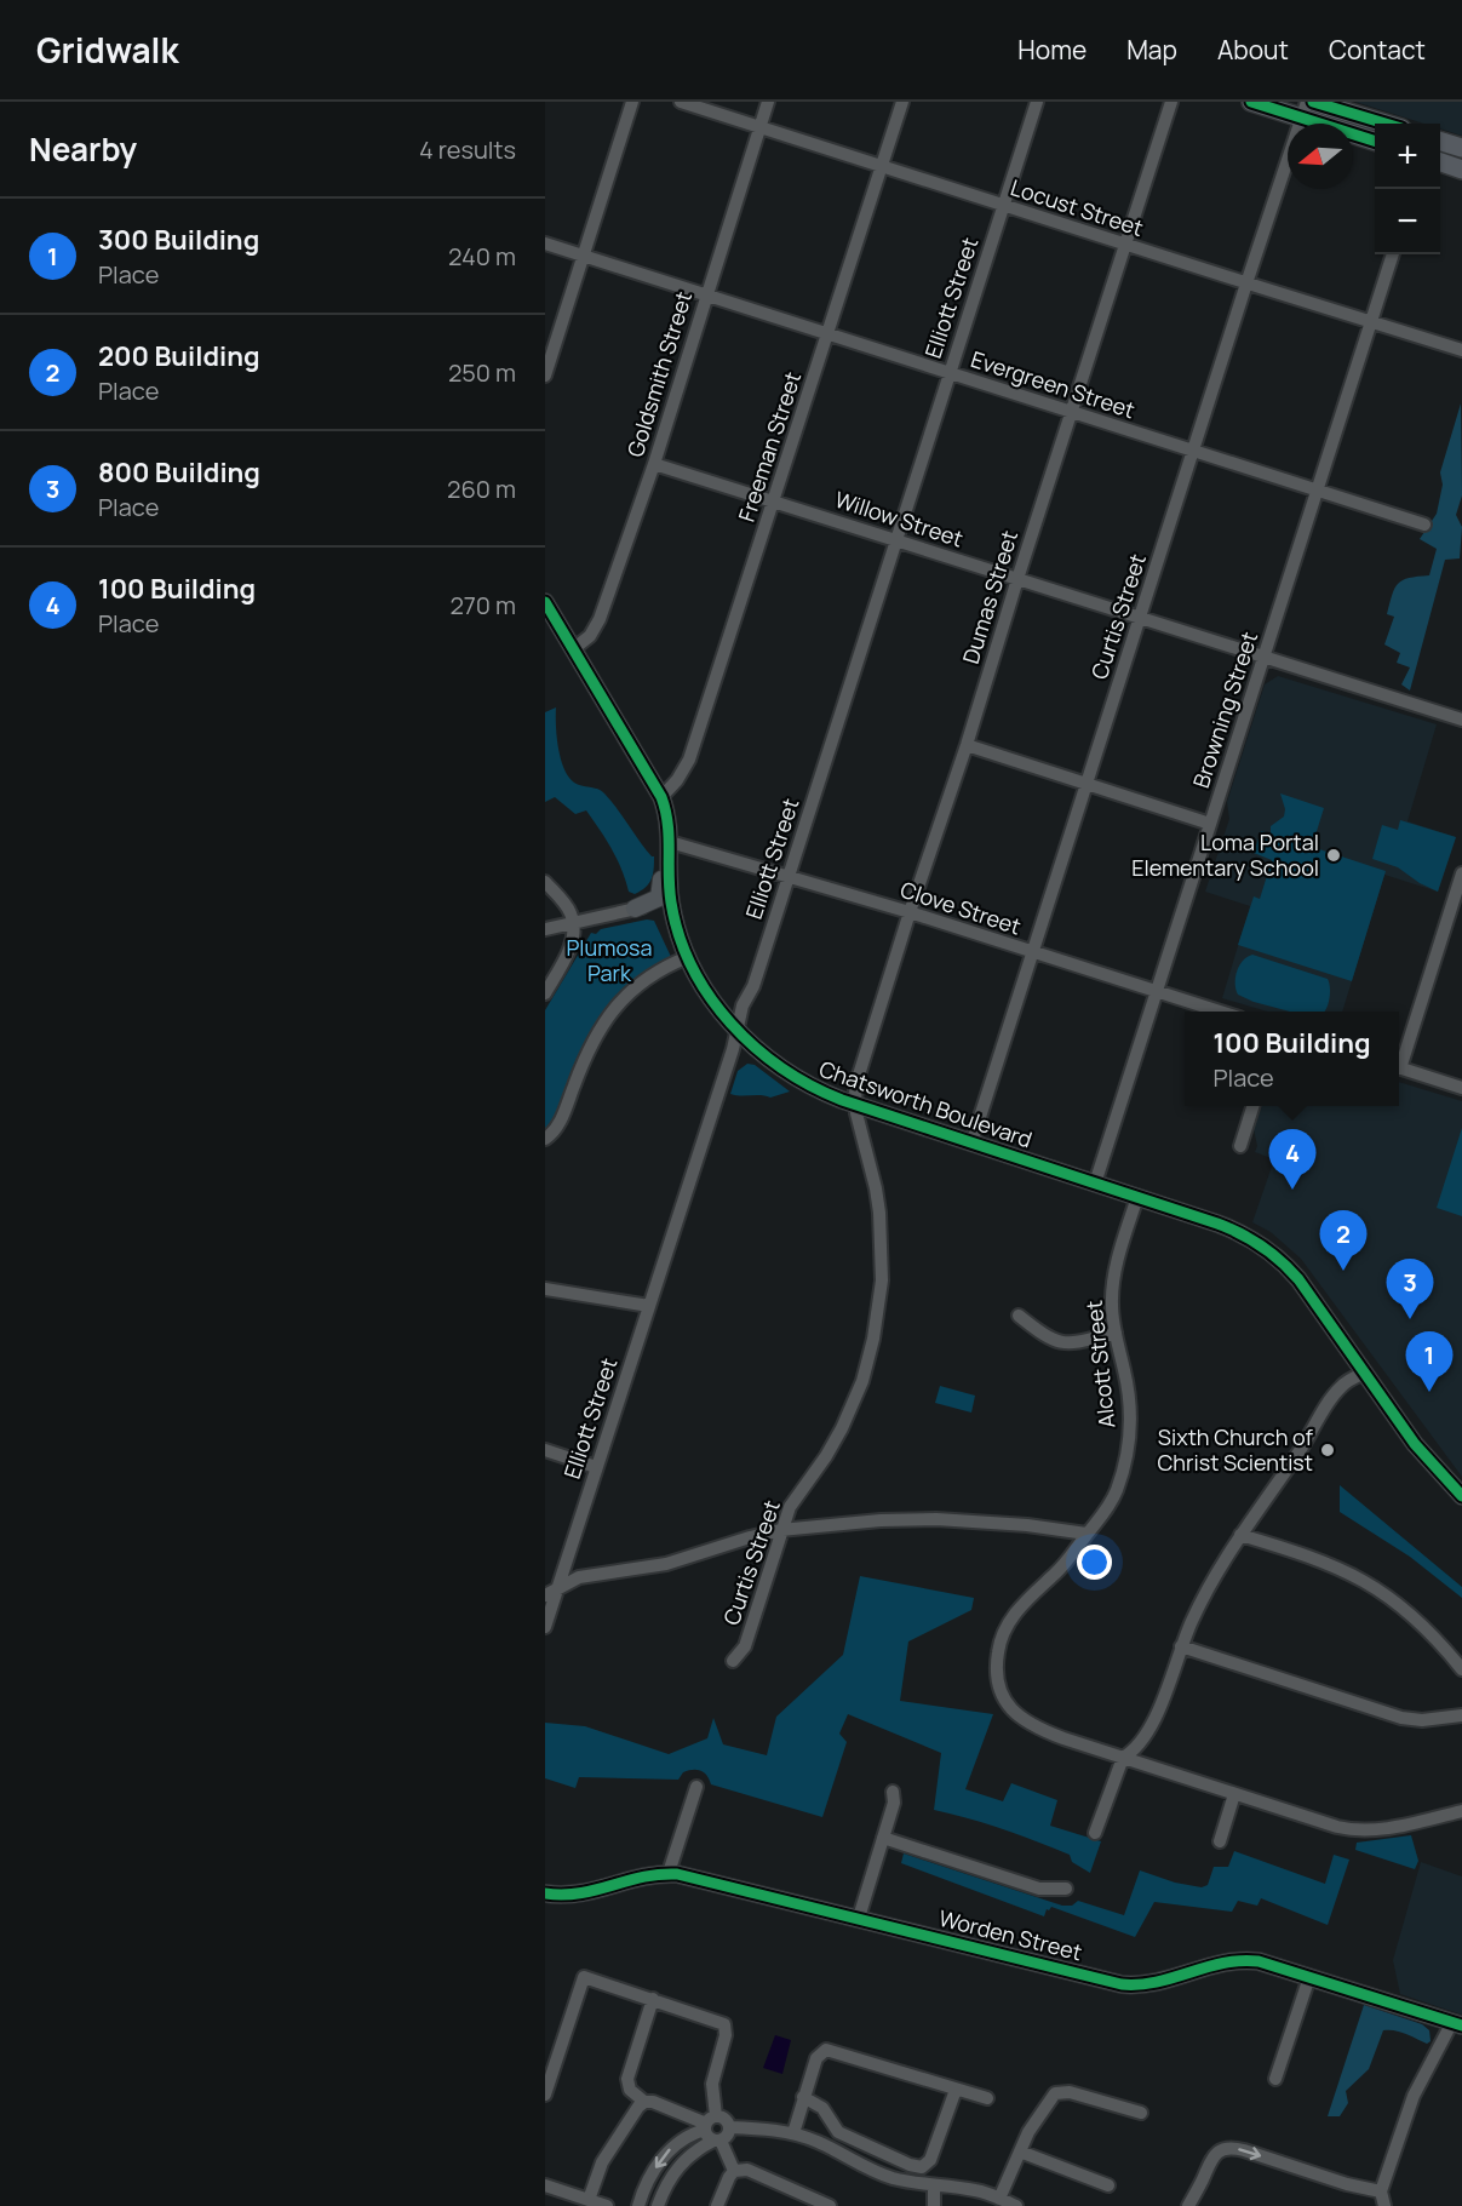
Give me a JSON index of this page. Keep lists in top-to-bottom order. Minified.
{"streets":{"main road":["Chatsworth Boulevard","Worden Street"],"street":["Locust Street","Elliott Street","Goldsmith Street","Evergreen Street","Freeman Street","Willow Street","Dumas Street","Curtis Street","Browning Street","Clove Street","Alcott Street"]},"crossings":[["Locust Street","Elliott Street"],["Locust Street","Goldsmith Street"],["Locust Street","Freeman Street"],["Locust Street","Dumas Street"],["Locust Street","Curtis Street"],["Locust Street","Browning Street"],["Elliott Street","Evergreen Street"],["Elliott Street","Willow Street"],["Elliott Street","Clove Street"],["Elliott Street","Chatsworth Boulevard"],["Goldsmith Street","Evergreen Street"],["Goldsmith Street","Willow Street"],["Goldsmith Street","Chatsworth Boulevard"],["Evergreen Street","Freeman Street"],["Evergreen Street","Dumas Street"],["Evergreen Street","Curtis Street"],["Evergreen Street","Browning Street"],["Freeman Street","Willow Street"],["Freeman Street","Chatsworth Boulevard"],["Willow Street","Dumas Street"],["Willow Street","Curtis Street"],["Willow Street","Browning Street"],["Dumas Street","Curtis Street"],["Dumas Street","Clove Street"],["Dumas Street","Chatsworth Boulevard"],["Curtis Street","Clove Street"],["Curtis Street","Chatsworth Boulevard"],["Browning Street","Clove Street"],["Browning Street","Chatsworth Boulevard"],["Clove Street","Chatsworth Boulevard"],["Chatsworth Boulevard","Alcott Street"]],"parks":["Plumosa Park"],"places":["Loma Portal Elementary School","Sixth Church of Christ Scientist"],"north":"left","page":{"header":"Gridwalk","nav":["Home","Map","About","Contact"],"heading":["Nearby","4 results"],"map_buttons":["+","−"],"list":[{"mark":"1","name":"300 Building","note":"Place","value":"240 m"},{"mark":"2","name":"200 Building","note":"Place","value":"250 m"},{"mark":"3","name":"800 Building","note":"Place","value":"260 m"},{"mark":"4","name":"100 Building","note":"Place","value":"270 m"}],"popup":["100 Building","Place"],"pins":["4","2","3","1"]}}
